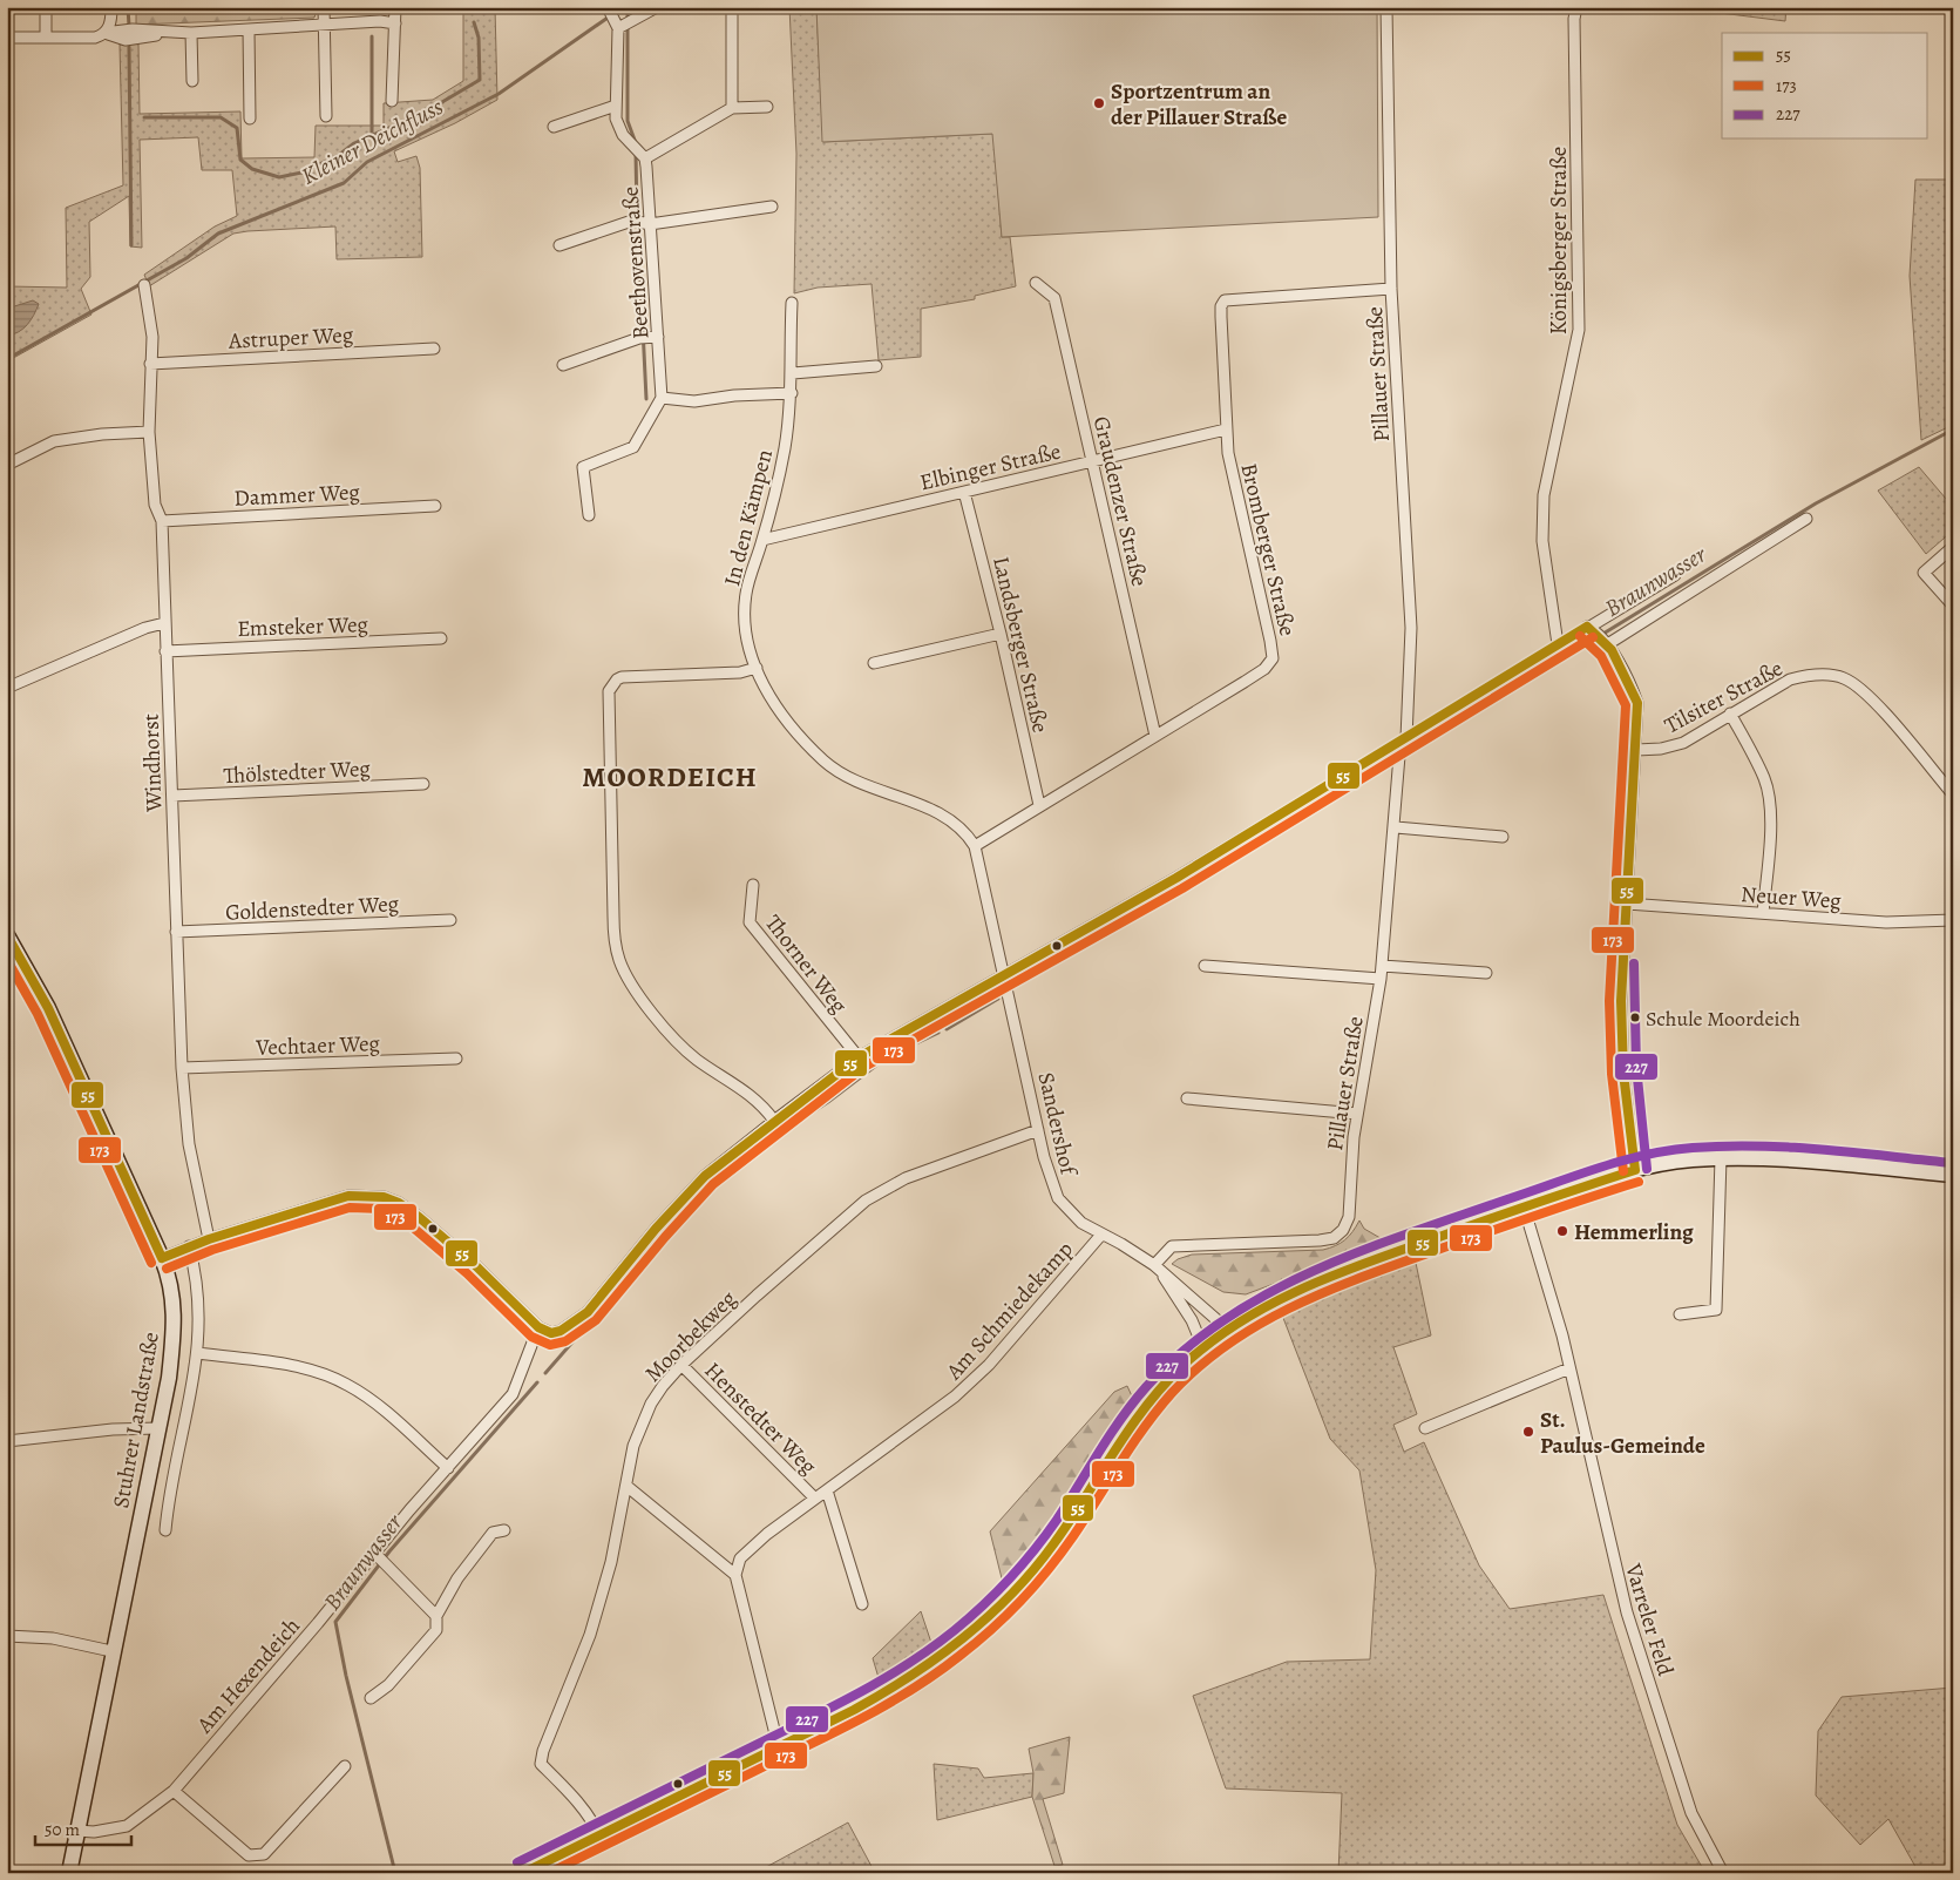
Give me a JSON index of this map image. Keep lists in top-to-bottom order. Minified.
{"streets":{"main road":["Stuhrer Landstraße"],"street":["Königsberger Straße","Beethovenstraße","Astruper Weg","Pillauer Straße","Elbinger Straße","Dammer Weg","Graudenzer Straße","In den Kämpen","Bromberger Straße","Emsteker Weg","Landsberger Straße","Tilsiter Straße","Windhorst","Thölstedter Weg","Neuer Weg","Goldenstedter Weg","Thorner Weg","Vechtaer Weg","Sandershof","Am Schmiedekamp","Moorbekweg","Henstedter Weg","Varreler Feld","Am Hexendeich"]},"crossings":[["Astruper Weg","Windhorst"],["Pillauer Straße","Bromberger Straße"],["Pillauer Straße","Sandershof"],["Elbinger Straße","Graudenzer Straße"],["Elbinger Straße","In den Kämpen"],["Elbinger Straße","Bromberger Straße"],["Elbinger Straße","Landsberger Straße"],["Dammer Weg","Windhorst"],["Graudenzer Straße","Bromberger Straße"],["In den Kämpen","Bromberger Straße"],["In den Kämpen","Sandershof"],["Bromberger Straße","Landsberger Straße"],["Emsteker Weg","Windhorst"],["Windhorst","Thölstedter Weg"],["Windhorst","Goldenstedter Weg"],["Windhorst","Vechtaer Weg"],["Sandershof","Am Schmiedekamp"],["Sandershof","Moorbekweg"],["Am Schmiedekamp","Henstedter Weg"],["Moorbekweg","Henstedter Weg"],["Stuhrer Landstraße","Am Hexendeich"]],"districts":["MOORDEICH"],"water":["Kleiner Deichfluss","Braunwasser"],"places":["Sportzentrum an der Pillauer Straße","Schule Moordeich","Hemmerling","St. Paulus-Gemeinde"],"lines":["transit line 55","transit line 173","transit line 227"],"legend":["55","173","227"],"scale_bar":"50 m"}
